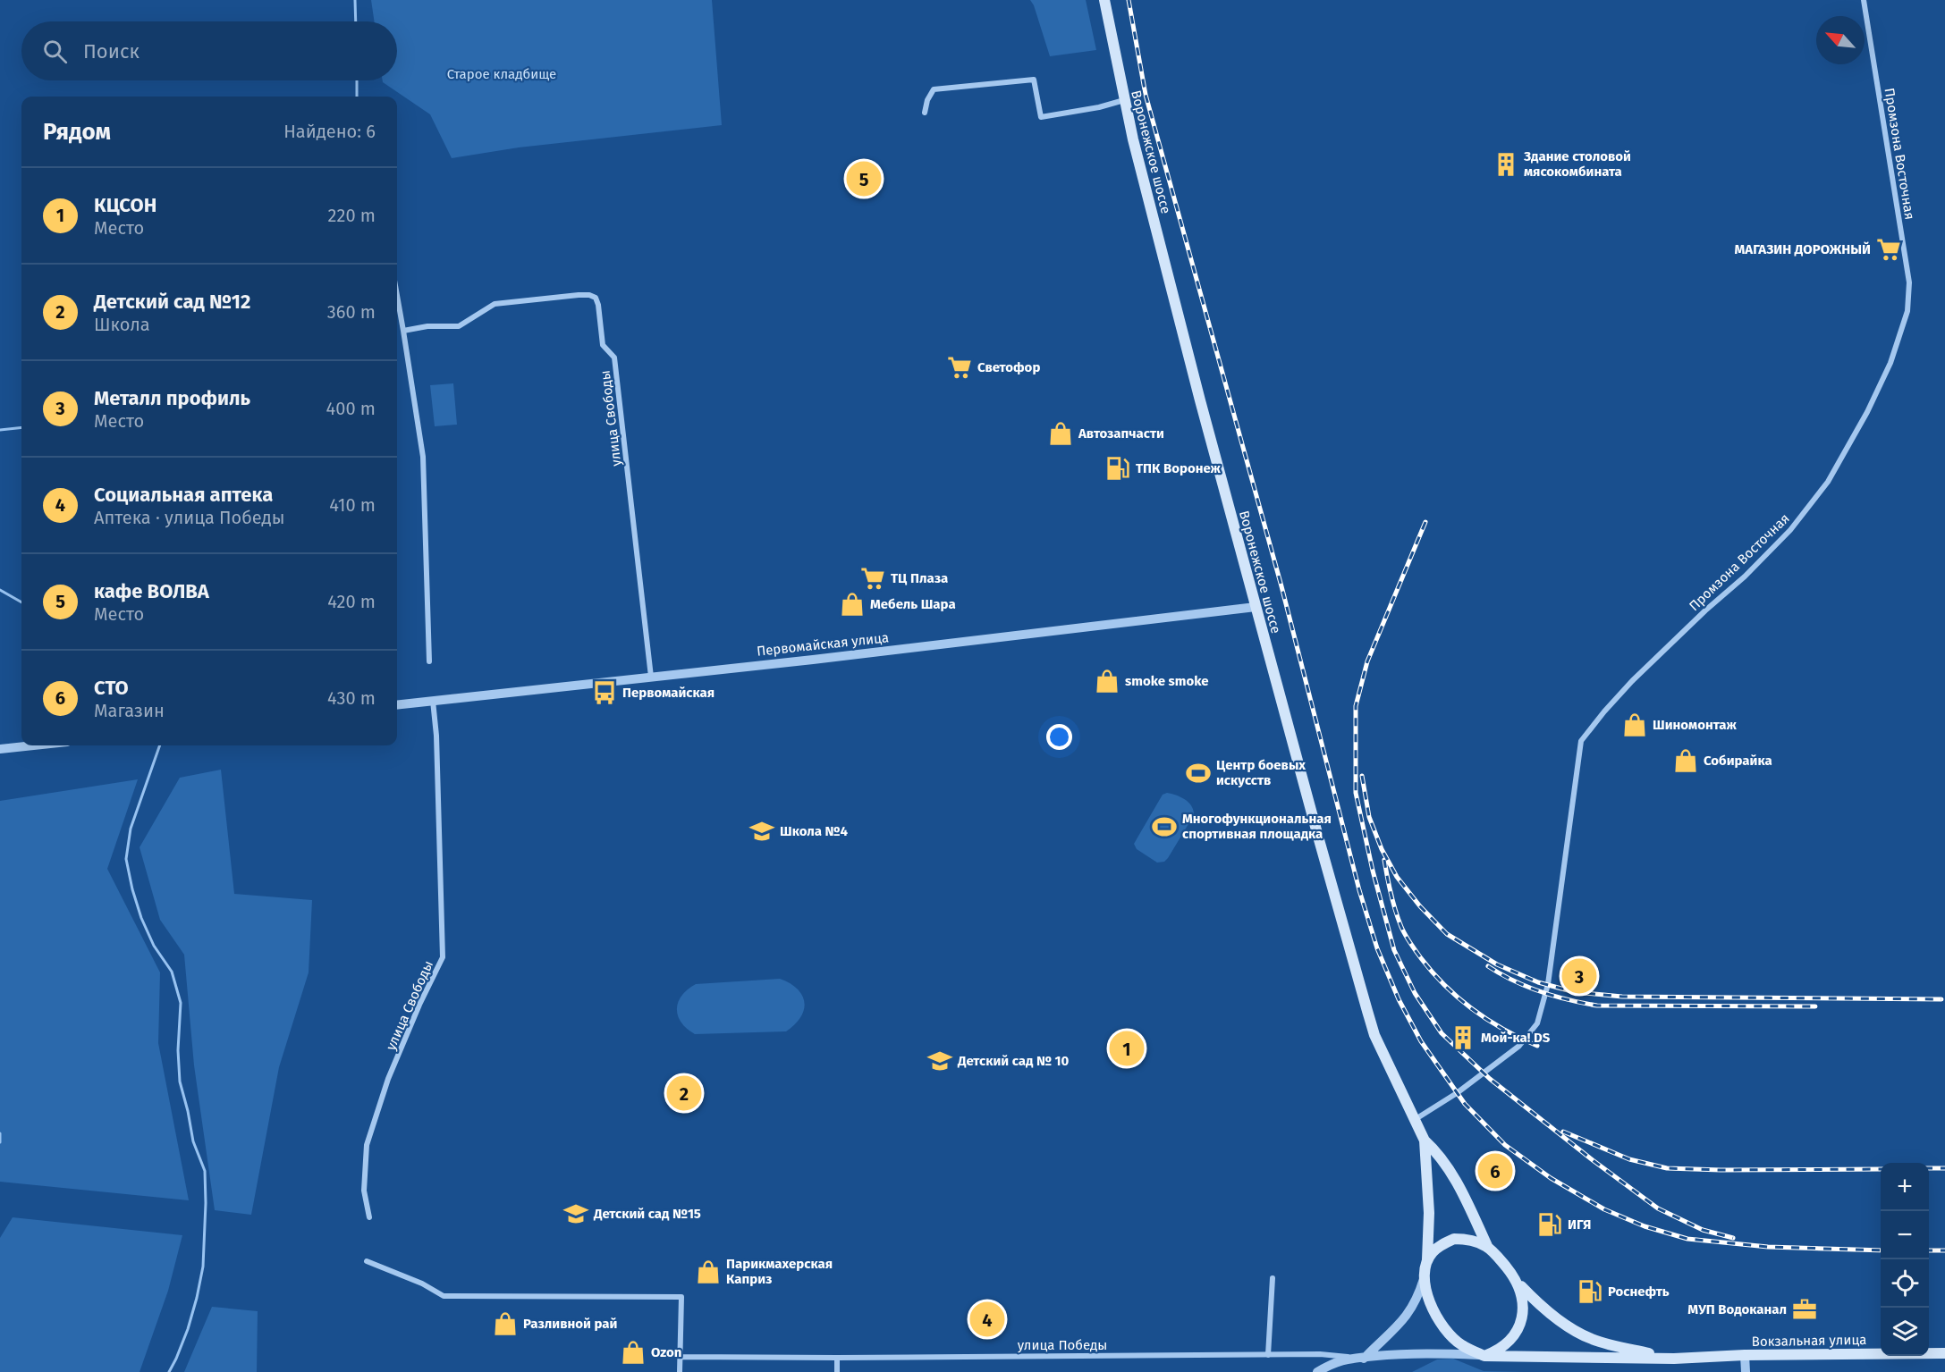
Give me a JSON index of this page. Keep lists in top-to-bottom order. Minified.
{"streets":{"main road":["Воронежское шоссе","Вокзальная улица"],"street":["Промзона Восточная","улица Свободы","Первомайская улица","улица Победы"]},"crossings":[["Воронежское шоссе","Промзона Восточная"],["Воронежское шоссе","Первомайская улица"],["Воронежское шоссе","Вокзальная улица"],["улица Свободы","Первомайская улица"]],"parks":["Старое кладбище"],"places":{"building":["Здание столовой мясокомбината","Мой-ка! DS"],"supermarket":["МАГАЗИН ДОРОЖНЫЙ","Светофор","ТЦ Плаза"],"shop":["Автозапчасти","Мебель Шара","smoke smoke","Шиномонтаж","Собирайка","Парикмахерская Каприз","Разливной рай","Ozon"],"fuel station":["ТПК Воронеж","ИГЯ","Роснефть"],"bus stop":["Первомайская"],"sports":["Центр боевых искусств","Многофункциональная спортивная площадка"],"school or university":["Школа №4","Детский сад № 10","Детский сад №15"],"office":["МУП Водоканал"]},"north":"top left","page":{"search":"Поиск","heading":["Рядом","Найдено: 6"],"pins":["5","3","1","2","6","4"],"list":[{"mark":"1","name":"КЦСОН","note":"Место","value":"220 m"},{"mark":"2","name":"Детский сад №12","note":"Школа","value":"360 m"},{"mark":"3","name":"Металл профиль","note":"Место","value":"400 m"},{"mark":"4","name":"Социальная аптека","note":"Аптека · улица Победы","value":"410 m"},{"mark":"5","name":"кафе ВОЛВА","note":"Место","value":"420 m"},{"mark":"6","name":"СТО","note":"Магазин","value":"430 m"}],"map_buttons":["+","−"]}}
